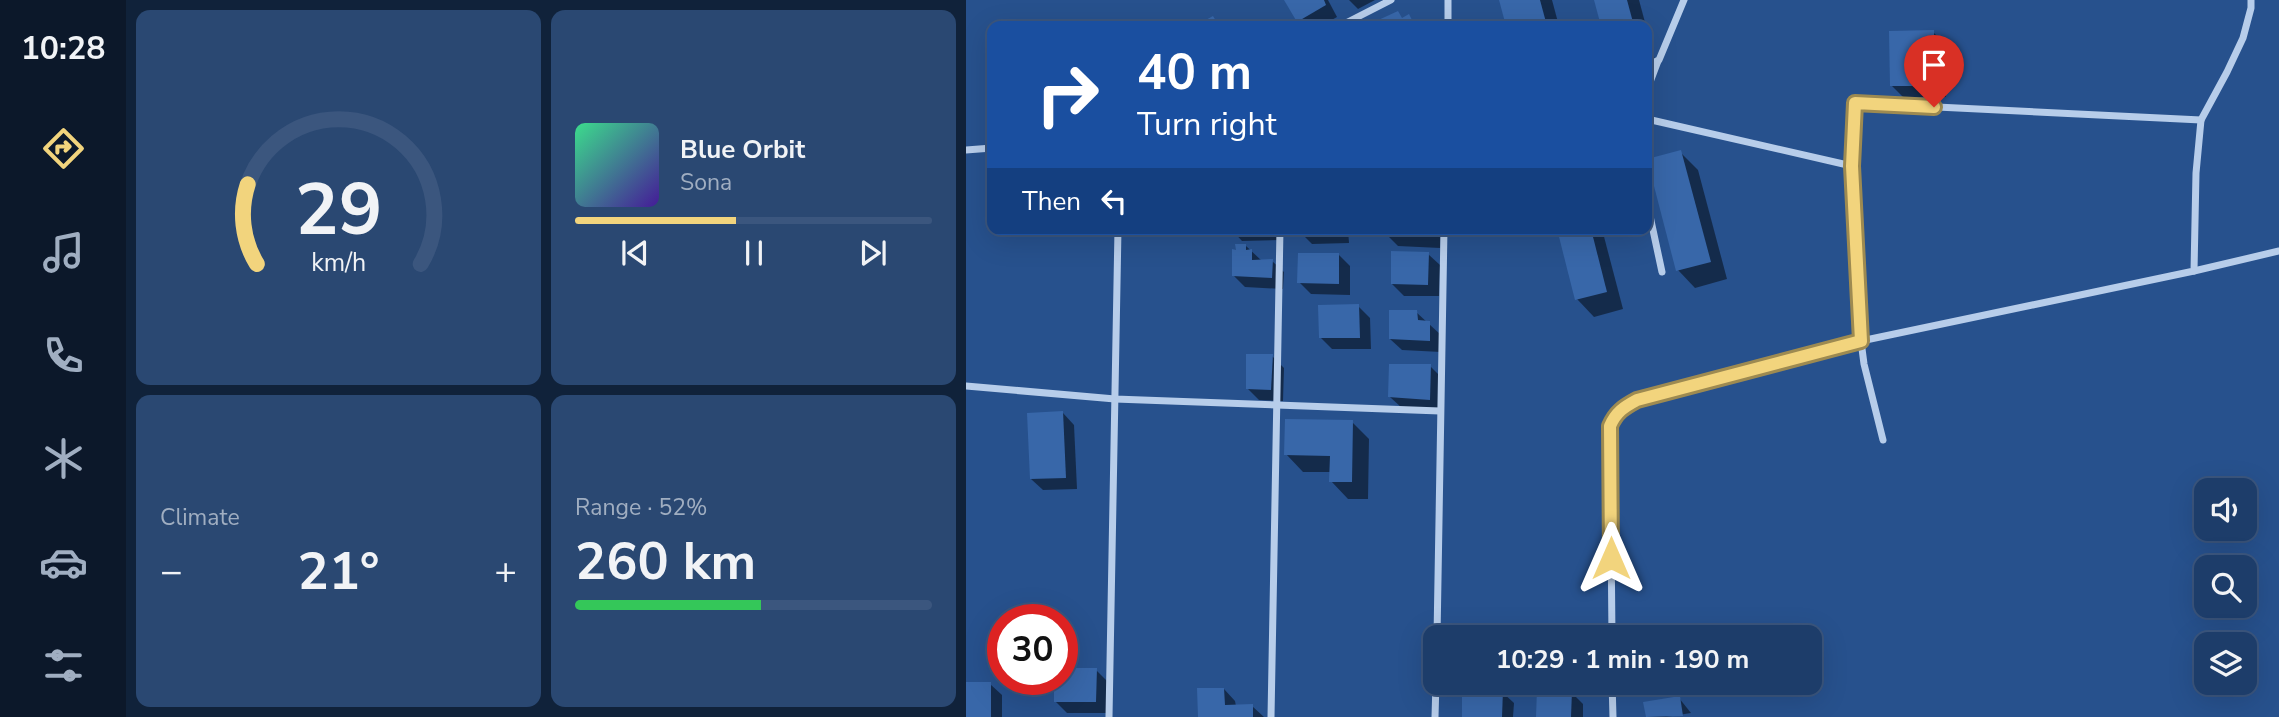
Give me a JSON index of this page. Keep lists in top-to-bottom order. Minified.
{"page":{"tabs":"10:28","turn":["40 m","Turn right"],"song":["Blue Orbit","Sona"],"then":"Then","tile":["Climate",["Range · 52%","260 km"]],"heat":["−","21°","+"],"limit":"30","trip":"10:29 · 1 min · 190 m","gauge":["29","km/h"]}}
